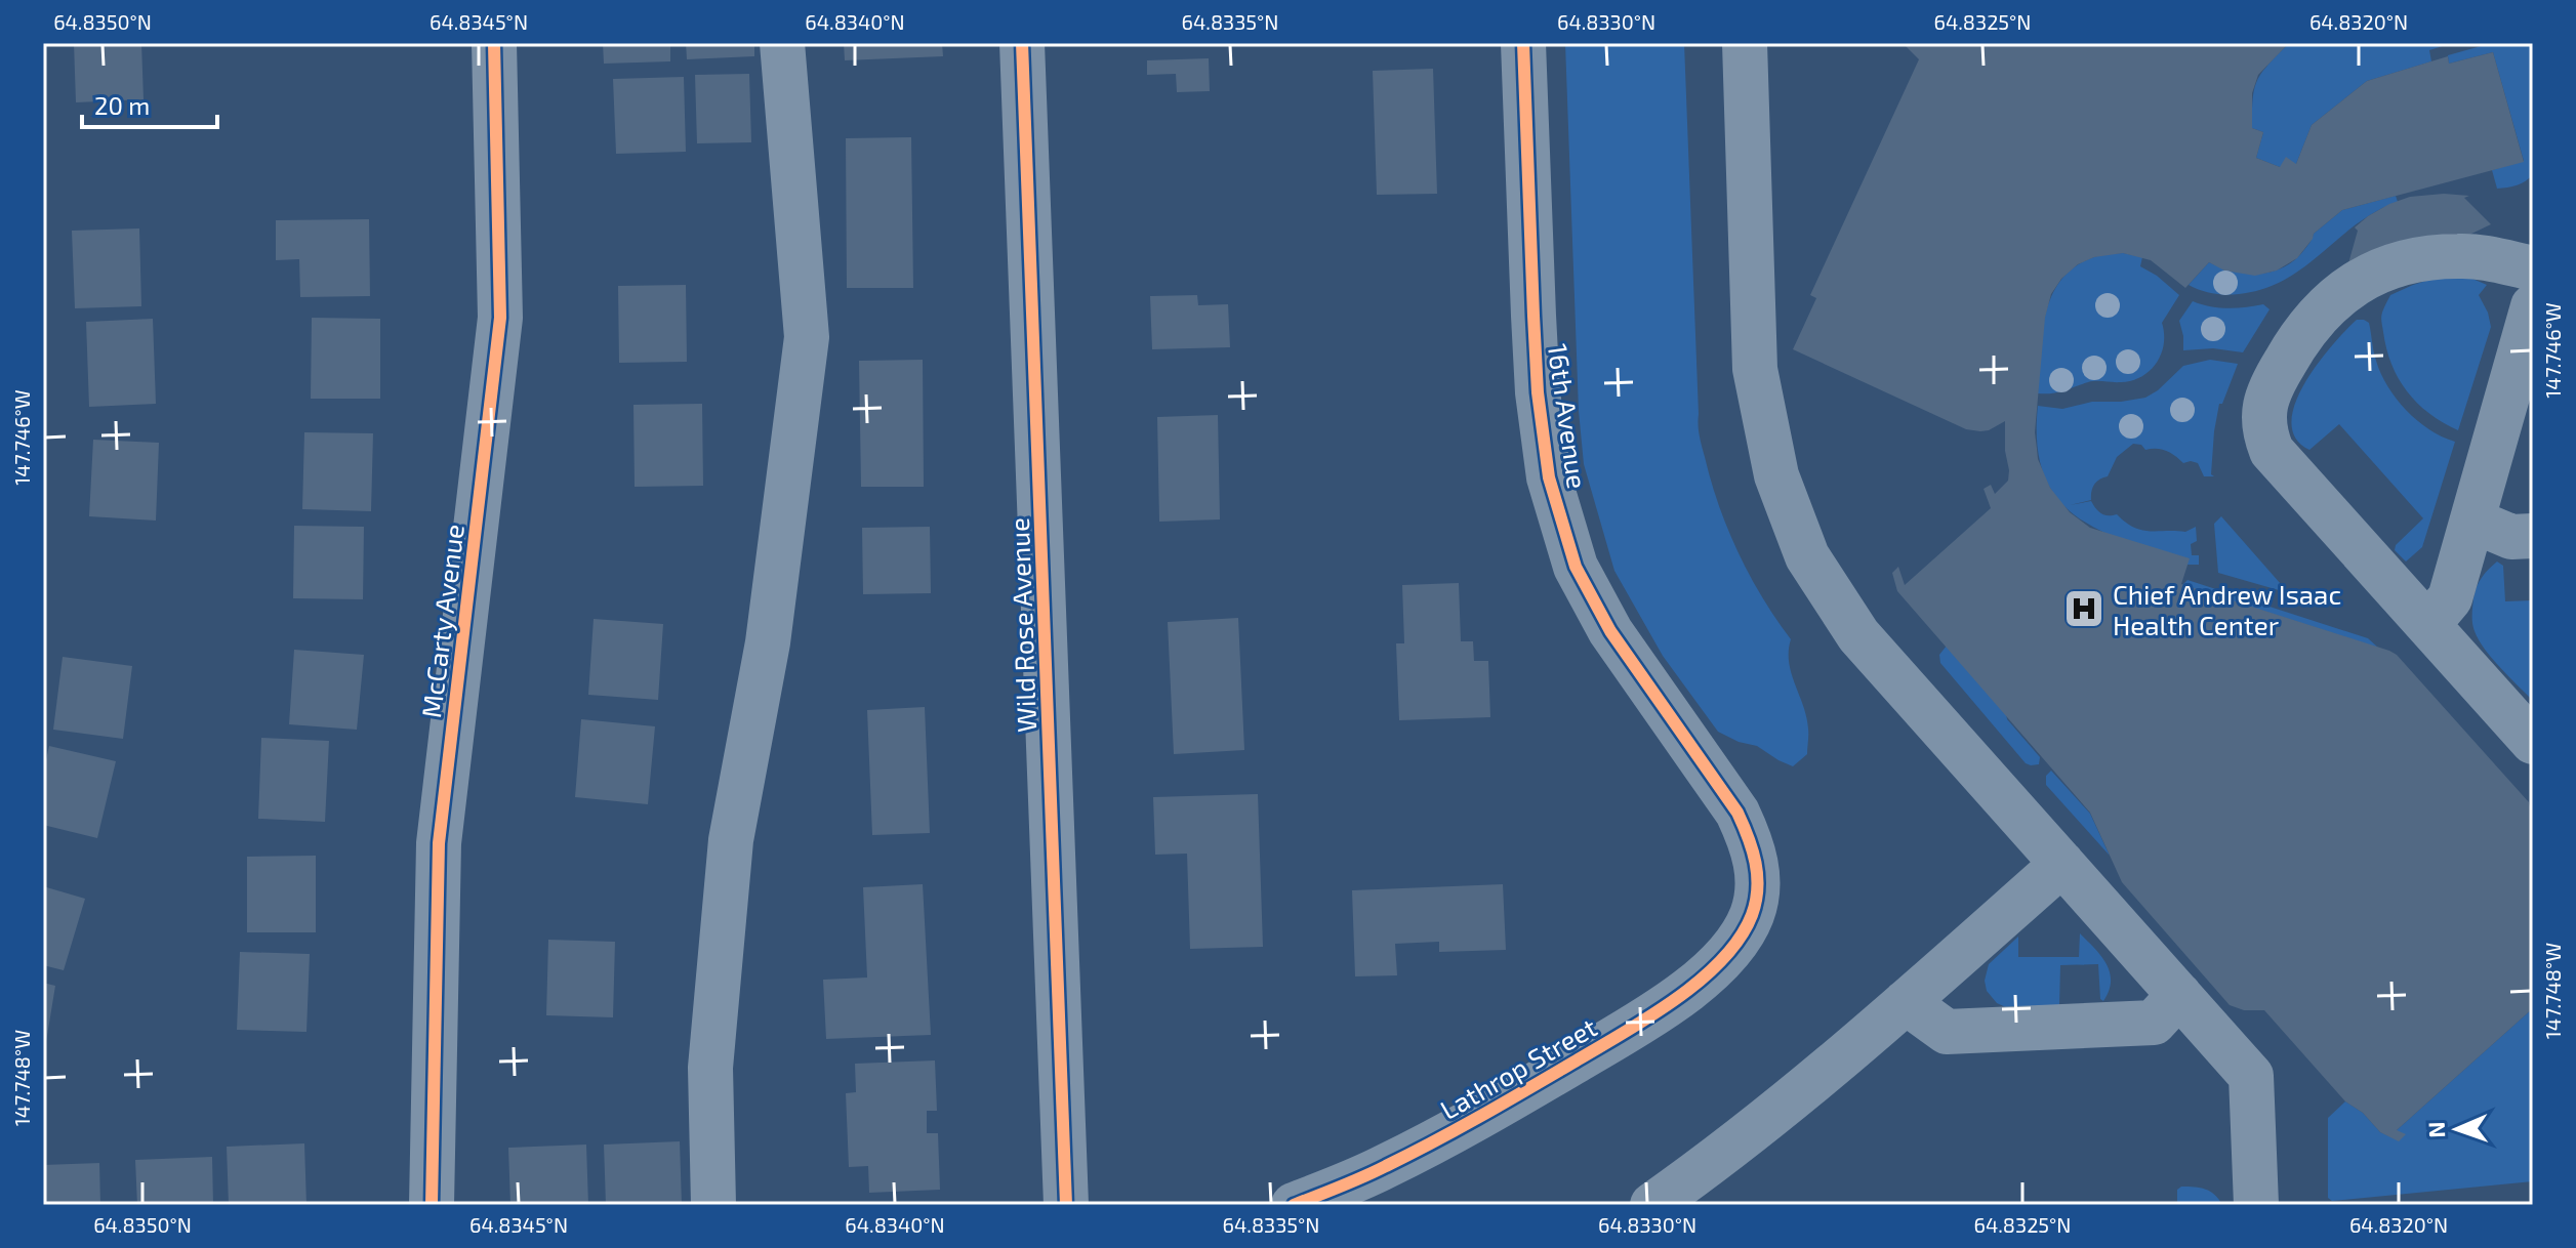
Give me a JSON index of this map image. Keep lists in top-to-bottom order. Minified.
{"streets":{"street":["16th Avenue","McCarty Avenue","Wild Rose Avenue","Lathrop Street"]},"crossings":[["16th Avenue","Lathrop Street"]],"places":{"hospital":["Chief Andrew Isaac Health Center"]},"scale_bar":"20 m","north":"left","coordinates":["64.8350°N","64.8345°N","64.8340°N","64.8335°N","64.8330°N","64.8325°N","64.8320°N","147.746°W","147.748°W"]}
